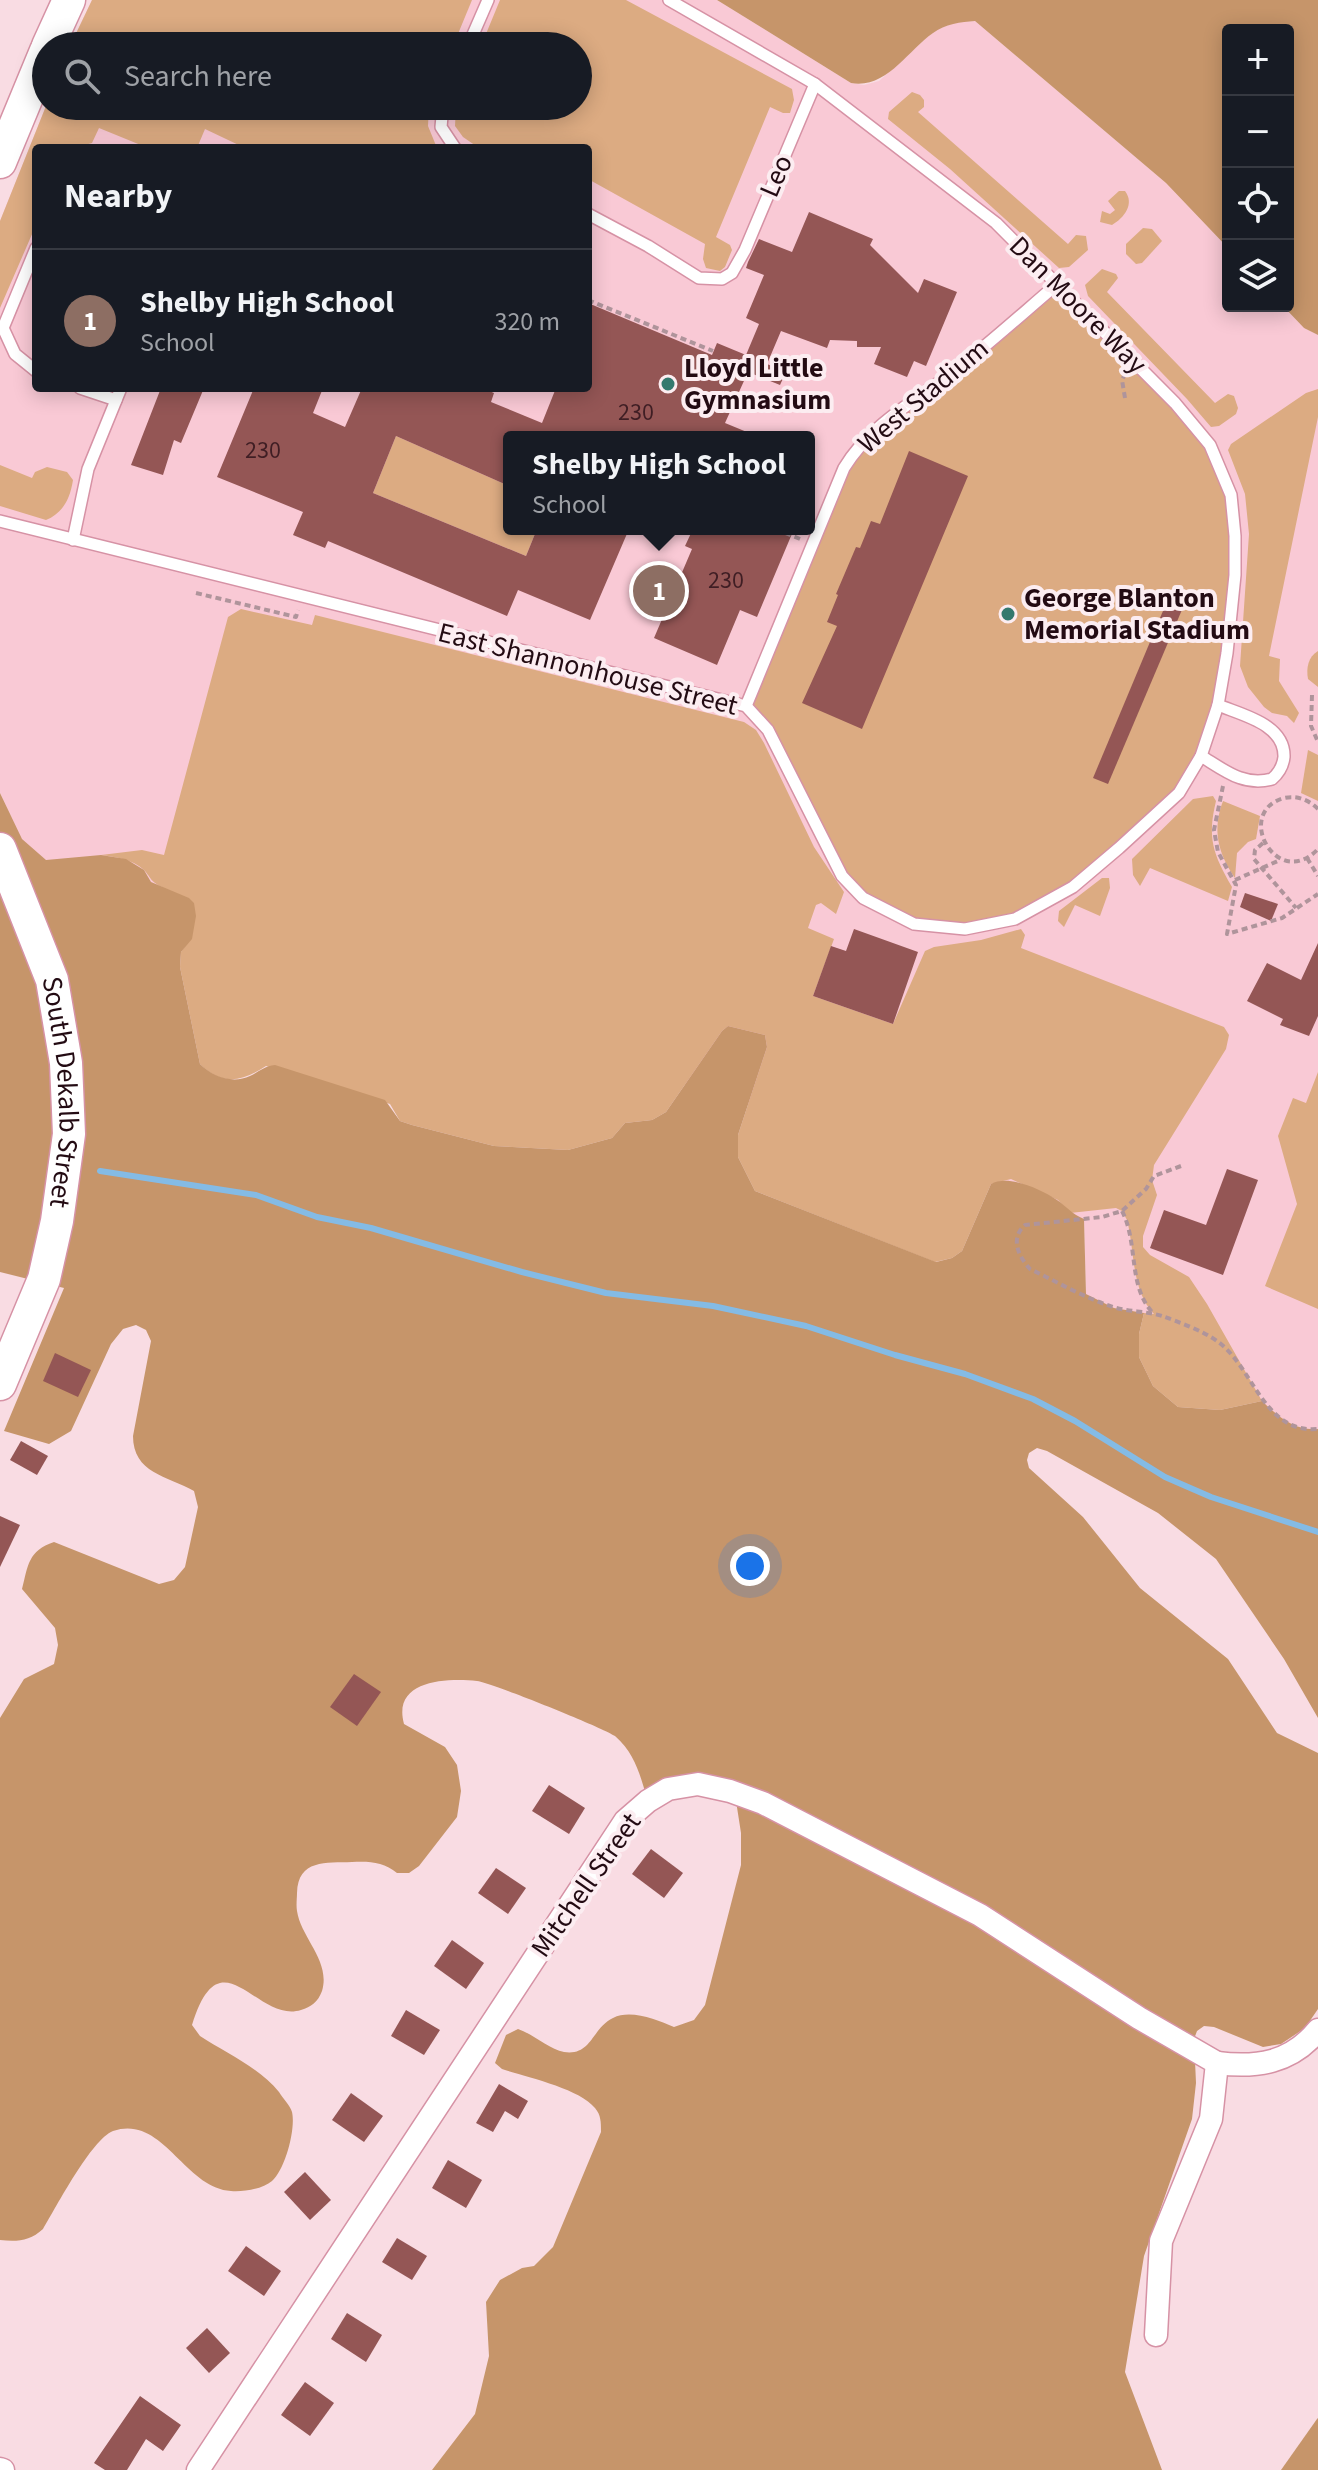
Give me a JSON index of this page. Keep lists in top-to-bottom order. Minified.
{"streets":{"main road":["South Dekalb Street"],"street":["Mitchell Street"],"lane":["Leo","Dan Moore Way","West Stadium","East Shannonhouse Street"]},"crossings":[["Leo","Dan Moore Way"],["Dan Moore Way","West Stadium"],["Dan Moore Way","East Shannonhouse Street"],["West Stadium","East Shannonhouse Street"]],"places":["Lloyd Little Gymnasium","George Blanton Memorial Stadium"],"house_numbers":["230","230","230"],"page":{"map_buttons":["+","−"],"search":"Search here","heading":"Nearby","list":[{"mark":"1","name":"Shelby High School","note":"School","value":"320 m"}],"popup":["Shelby High School","School"],"pins":"1"}}
